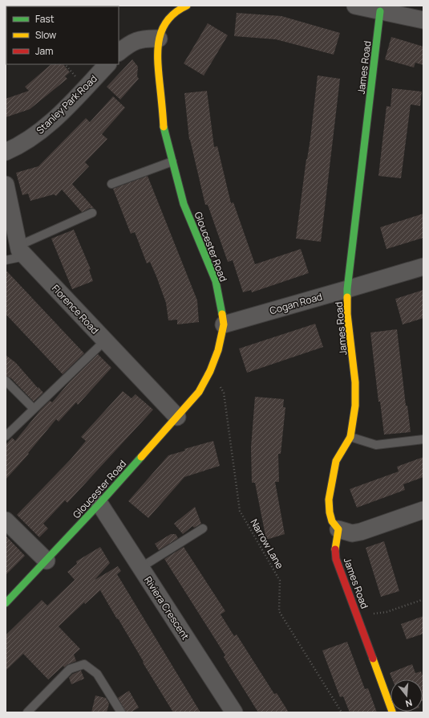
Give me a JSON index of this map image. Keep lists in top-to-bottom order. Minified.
{"streets":{"street":["James Road","Stanley Park Road","Gloucester Road","Cogan Road","Florence Road","Riviera Crescent"],"path":["Narrow Lane"]},"crossings":[["James Road","Cogan Road"],["Gloucester Road","Cogan Road"],["Gloucester Road","Florence Road"],["Gloucester Road","Narrow Lane"],["Gloucester Road","Riviera Crescent"]],"legend":["Fast","Slow","Jam"],"north":"bottom"}
